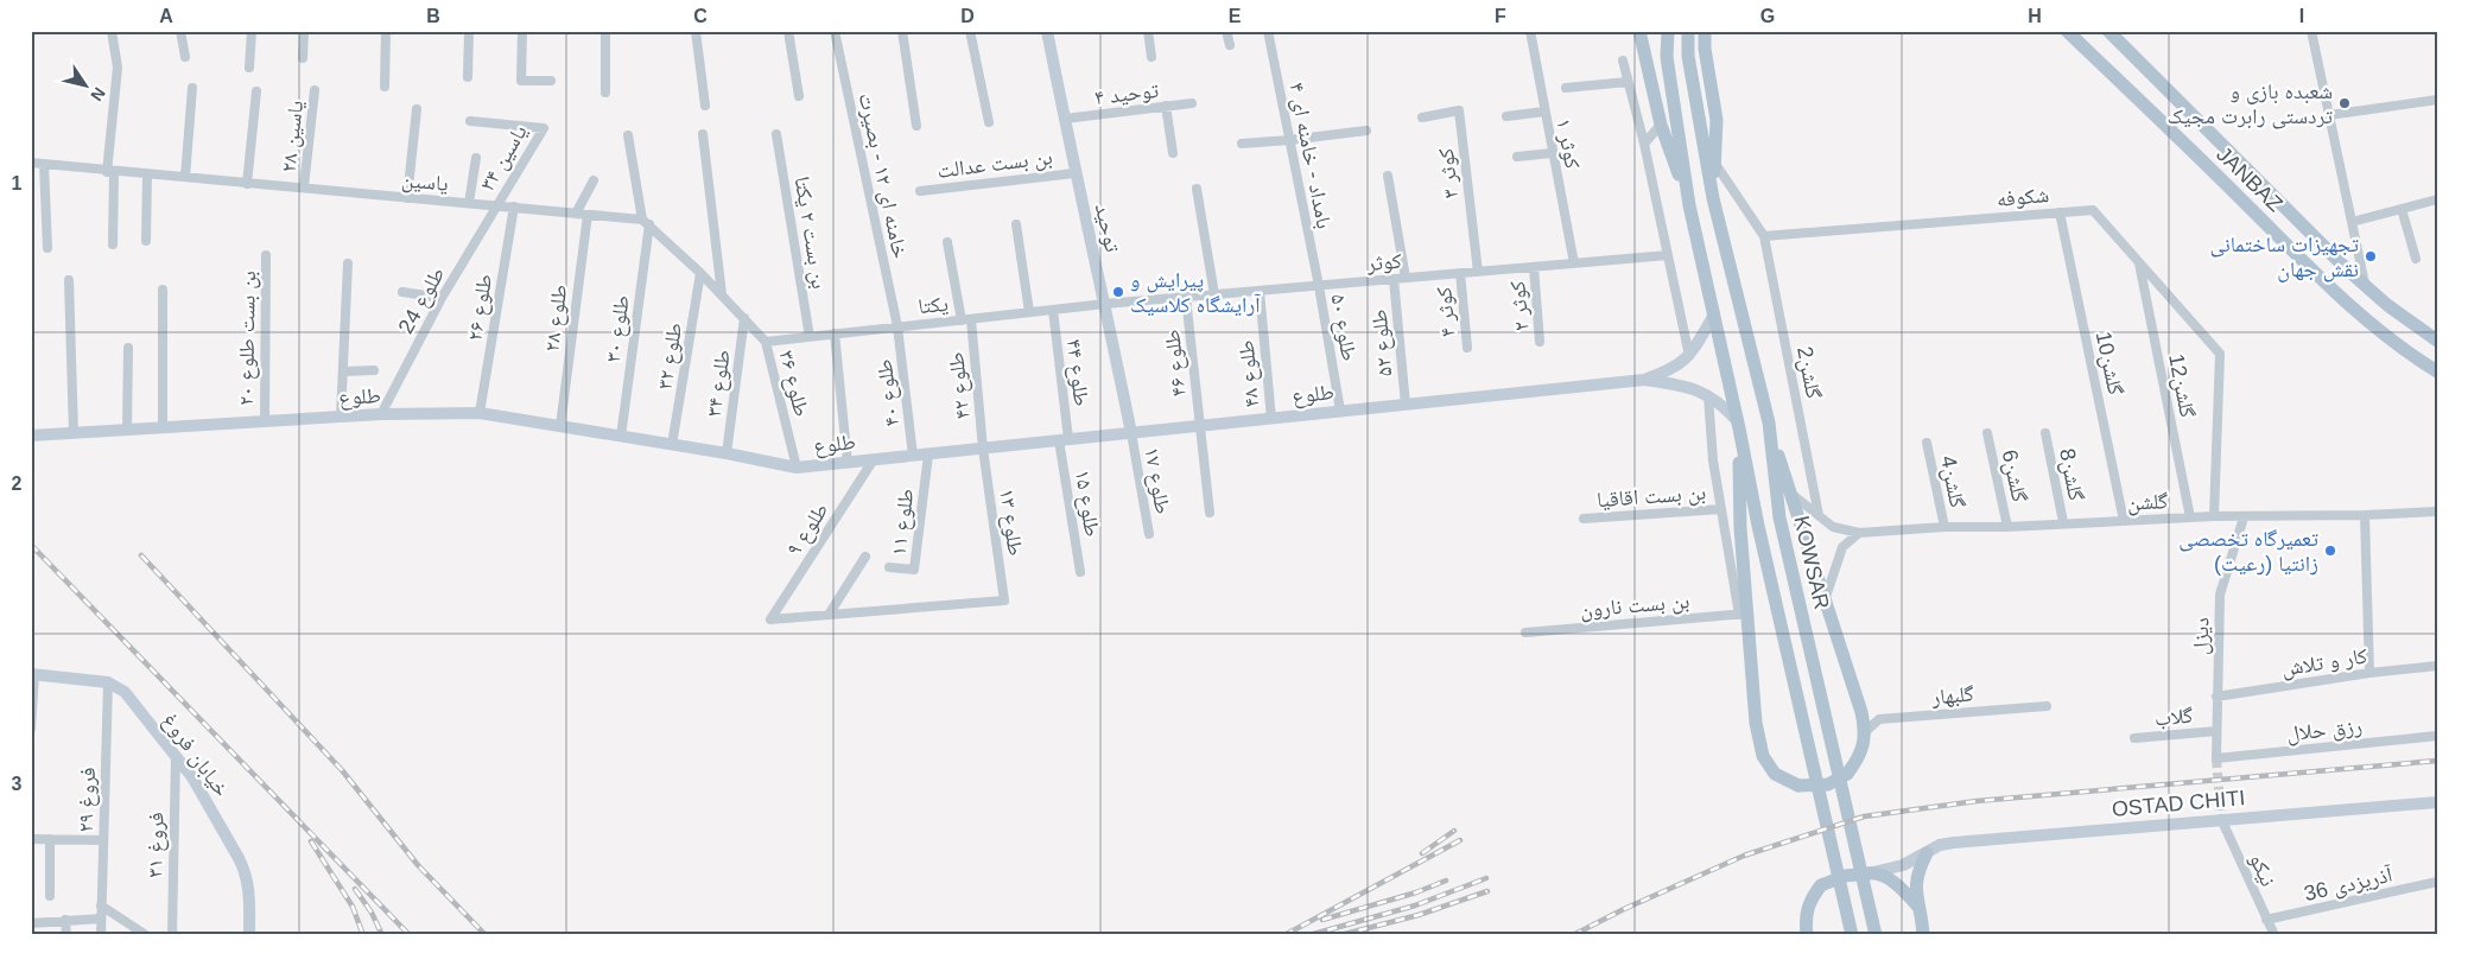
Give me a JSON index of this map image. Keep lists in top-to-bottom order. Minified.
{"streets":{"main road":["JANBAZ","KOWSAR"],"street":["توحید ۴","یاسین ۲۸","کوثر ۱","بامداد - خامنه ای ۴","یاسین ۳۴","بن بست عدالت","کوثر ۳","خامنه ای ۱۲ - بصیرت","یاسین","شکوفه","توحید","بن بست ۲ یکتا","کوثر","طلوع 24","یکتا","کوثر ۲","طلوع ۲۶","کوثر ۴","طلوع ۲۸","طلوع ۵۰","طلوع ۳۰","بن بست طلوع ۲۰","طلوع ۵۲","طلوع ۳۲","طلوع ۴۶","گلشن10","طلوع ۴۴","گلشن2","طلوع ۴۸","طلوع ۳۴","طلوع ۳۶","طلوع ۴۲","گلشن12","طلوع ۴۰","طلوع","گلشن8","گلشن6","طلوع ۱۷","گلشن4","بن بست اقاقیا","گلشن","طلوع ۱۵","طلوع ۱۱","طلوع ۱۳","طلوع ۹","بن بست نارون","دیزل","کار و تلاش","گلبهار","گلاب","رزق حلال","خیابان فروغ","فروغ ۲۹","OSTAD CHITI","فروغ ۳۱","نیکو","آذریزدی 36"]},"crossings":[["توحید ۴","توحید"],["یاسین ۲۸","یاسین"],["کوثر ۱","کوثر"],["بامداد - خامنه ای ۴","کوثر"],["بامداد - خامنه ای ۴","طلوع ۵۰"],["یاسین ۳۴","یاسین"],["یاسین ۳۴","طلوع 24"],["بن بست عدالت","توحید"],["کوثر ۳","کوثر"],["خامنه ای ۱۲ - بصیرت","یکتا"],["خامنه ای ۱۲ - بصیرت","طلوع ۴۰"],["یاسین","طلوع 24"],["یاسین","طلوع ۲۶"],["یاسین","طلوع ۲۸"],["یاسین","طلوع ۳۰"],["شکوفه","گلشن10"],["شکوفه","گلشن2"],["شکوفه","گلشن12"],["شکوفه","گلشن"],["توحید","کوثر"],["توحید","یکتا"],["توحید","طلوع"],["توحید","طلوع ۱۷"],["بن بست ۲ یکتا","یکتا"],["کوثر","یکتا"],["کوثر","کوثر ۲"],["کوثر","کوثر ۴"],["کوثر","طلوع ۵۰"],["کوثر","طلوع ۵۲"],["کوثر","طلوع ۴۶"],["کوثر","طلوع ۴۸"],["طلوع 24","طلوع"],["یکتا","طلوع ۴۴"],["یکتا","طلوع ۳۶"],["یکتا","طلوع ۴۲"],["یکتا","طلوع ۴۰"],["طلوع ۲۶","طلوع"],["طلوع ۲۸","طلوع"],["طلوع ۵۰","طلوع"],["طلوع ۳۰","طلوع"],["بن بست طلوع ۲۰","طلوع"],["طلوع ۵۲","طلوع"],["طلوع ۳۲","طلوع"],["طلوع ۴۶","طلوع"],["گلشن10","گلشن"],["طلوع ۴۴","طلوع"],["طلوع ۴۴","طلوع ۱۵"],["گلشن2","گلشن"],["طلوع ۴۸","طلوع"],["طلوع ۳۴","طلوع"],["طلوع ۳۶","طلوع"],["طلوع ۴۲","طلوع"],["طلوع ۴۲","طلوع ۱۳"],["گلشن12","گلشن"],["طلوع ۴۰","طلوع"],["طلوع","طلوع ۱۷"],["طلوع","طلوع ۱۵"],["طلوع","طلوع ۱۱"],["طلوع","طلوع ۱۳"],["طلوع","طلوع ۹"],["گلشن8","گلشن"],["گلشن6","گلشن"],["گلشن4","گلشن"],["گلشن","دیزل"],["طلوع ۱۳","طلوع ۹"],["دیزل","کار و تلاش"],["دیزل","گلاب"],["دیزل","رزق حلال"],["خیابان فروغ","فروغ ۲۹"],["خیابان فروغ","فروغ ۳۱"],["OSTAD CHITI","نیکو"],["نیکو","آذریزدی 36"]],"places":["شعبده بازی و تردستی رابرت مجیک","تجهیزات ساختمانی نقش جهان","پیرایش و آرایشگاه کلاسیک","تعمیرگاه تخصصی زانتیا (رعیت)"],"north":"bottom right","grid":{"columns":["A","B","C","D","E","F","G","H","I"],"rows":["1","2","3"]}}
